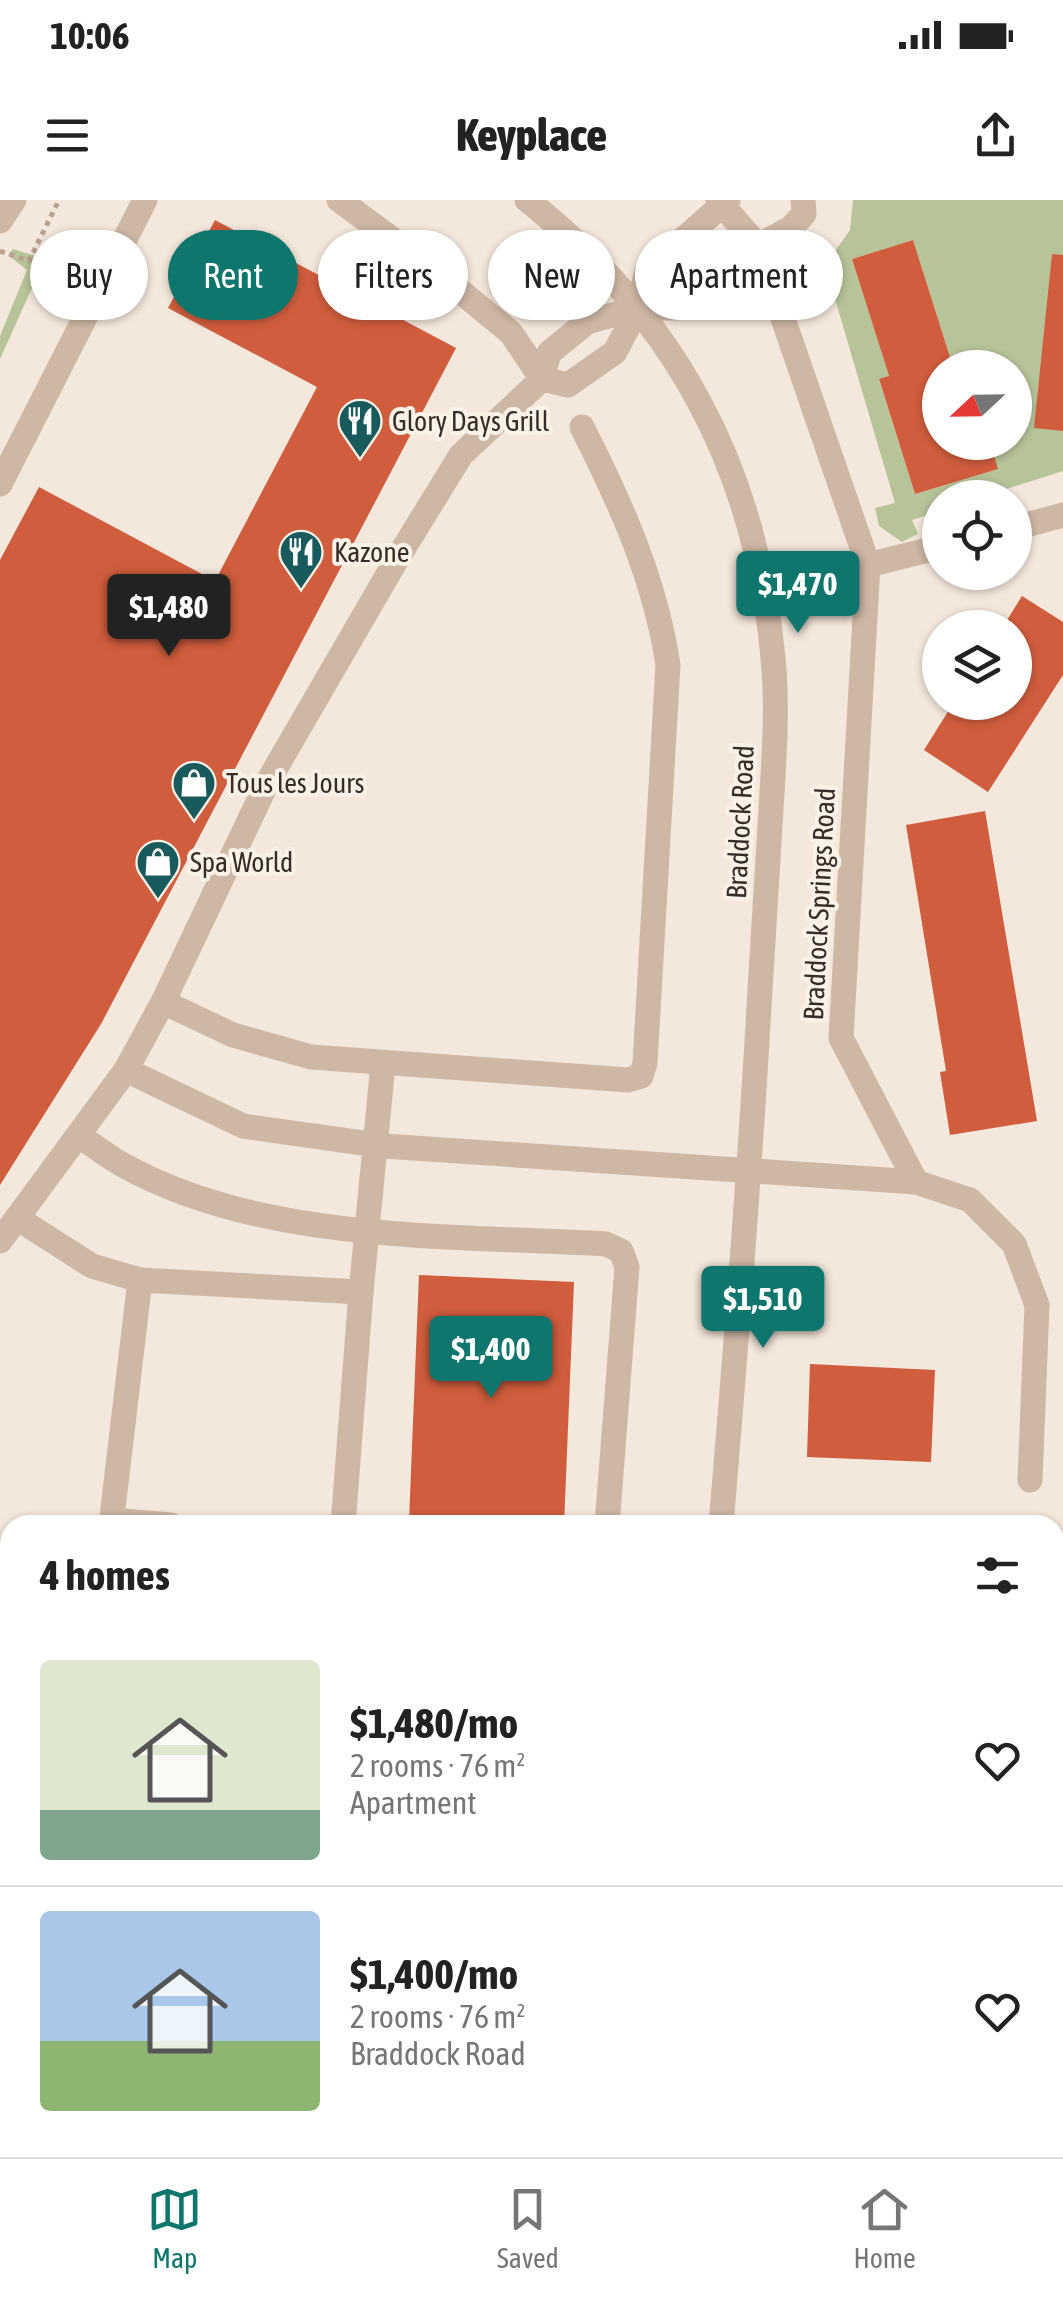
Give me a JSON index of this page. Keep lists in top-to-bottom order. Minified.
{"streets":{"street":["Braddock Road","Braddock Springs Road"]},"places":{"restaurant":["Glory Days Grill","Kazone"],"shop":["Tous les Jours","Spa World"]},"north":"left","page":{"status":"10:06","header":"Keyplace","chip":["Buy","Rent","Filters","New","Apartment"],"price":["$1,470","$1,480","$1,510","$1,400"],"heading":"4 homes","list":[{"name":"$1,480/mo","note":"2 rooms · 76 m² · Apartment"},{"name":"$1,400/mo","note":"2 rooms · 76 m² · Braddock Road"}],"tabs":["Map","Saved","Home"]}}
